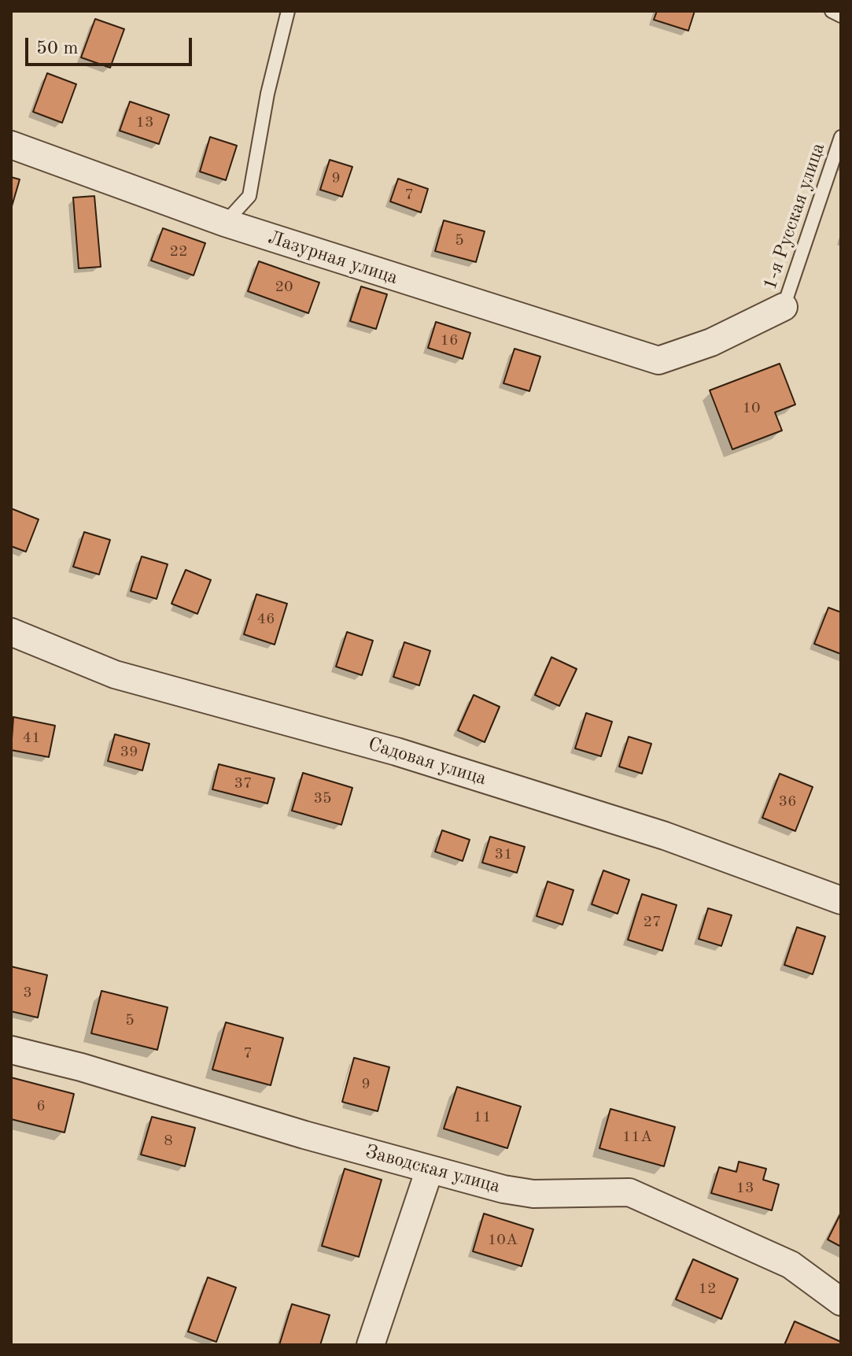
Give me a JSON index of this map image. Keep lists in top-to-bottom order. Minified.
{"streets":{"street":["Лазурная улица","Садовая улица","Заводская улица"],"lane":["1-я Русская улица"]},"crossings":[["1-я Русская улица","Лазурная улица"]],"house_numbers":["13","9","7","5","22","20","16","10","46","41","39","37","35","36","31","27","3","5","7","9","6","11","11А","8","13","10А","12"],"scale_bar":"50 m"}
